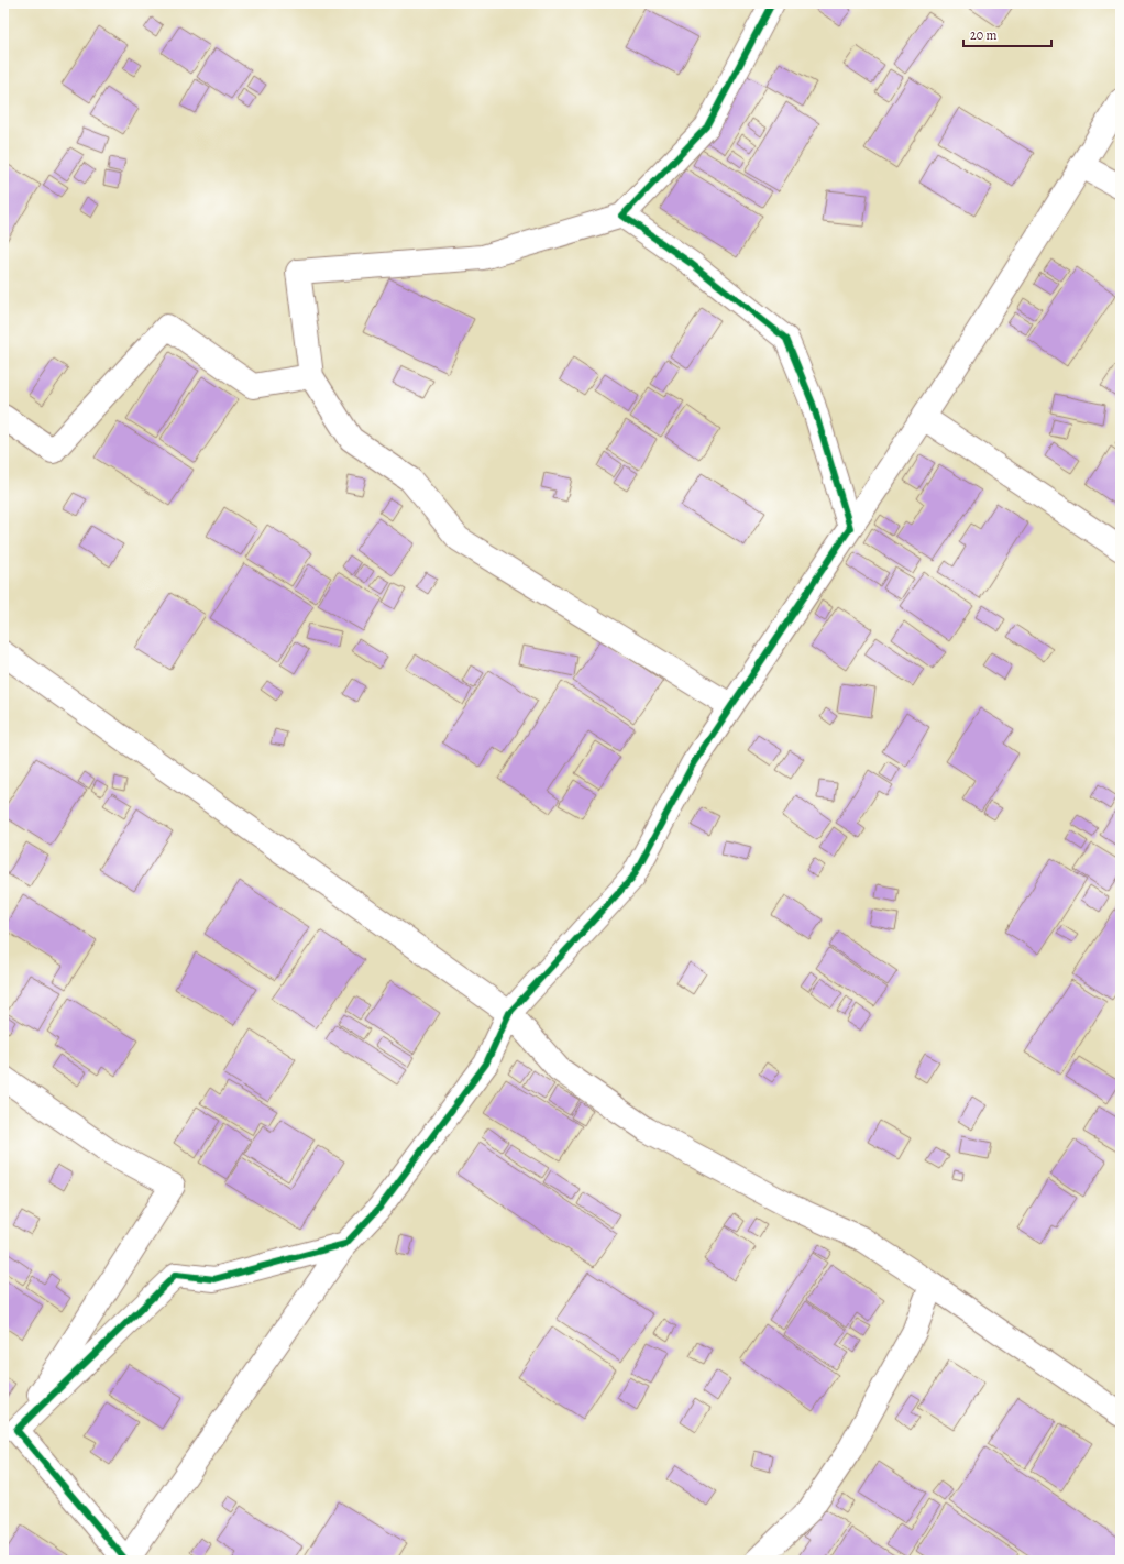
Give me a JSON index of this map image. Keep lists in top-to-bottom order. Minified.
{"scale_bar":"20 m"}
